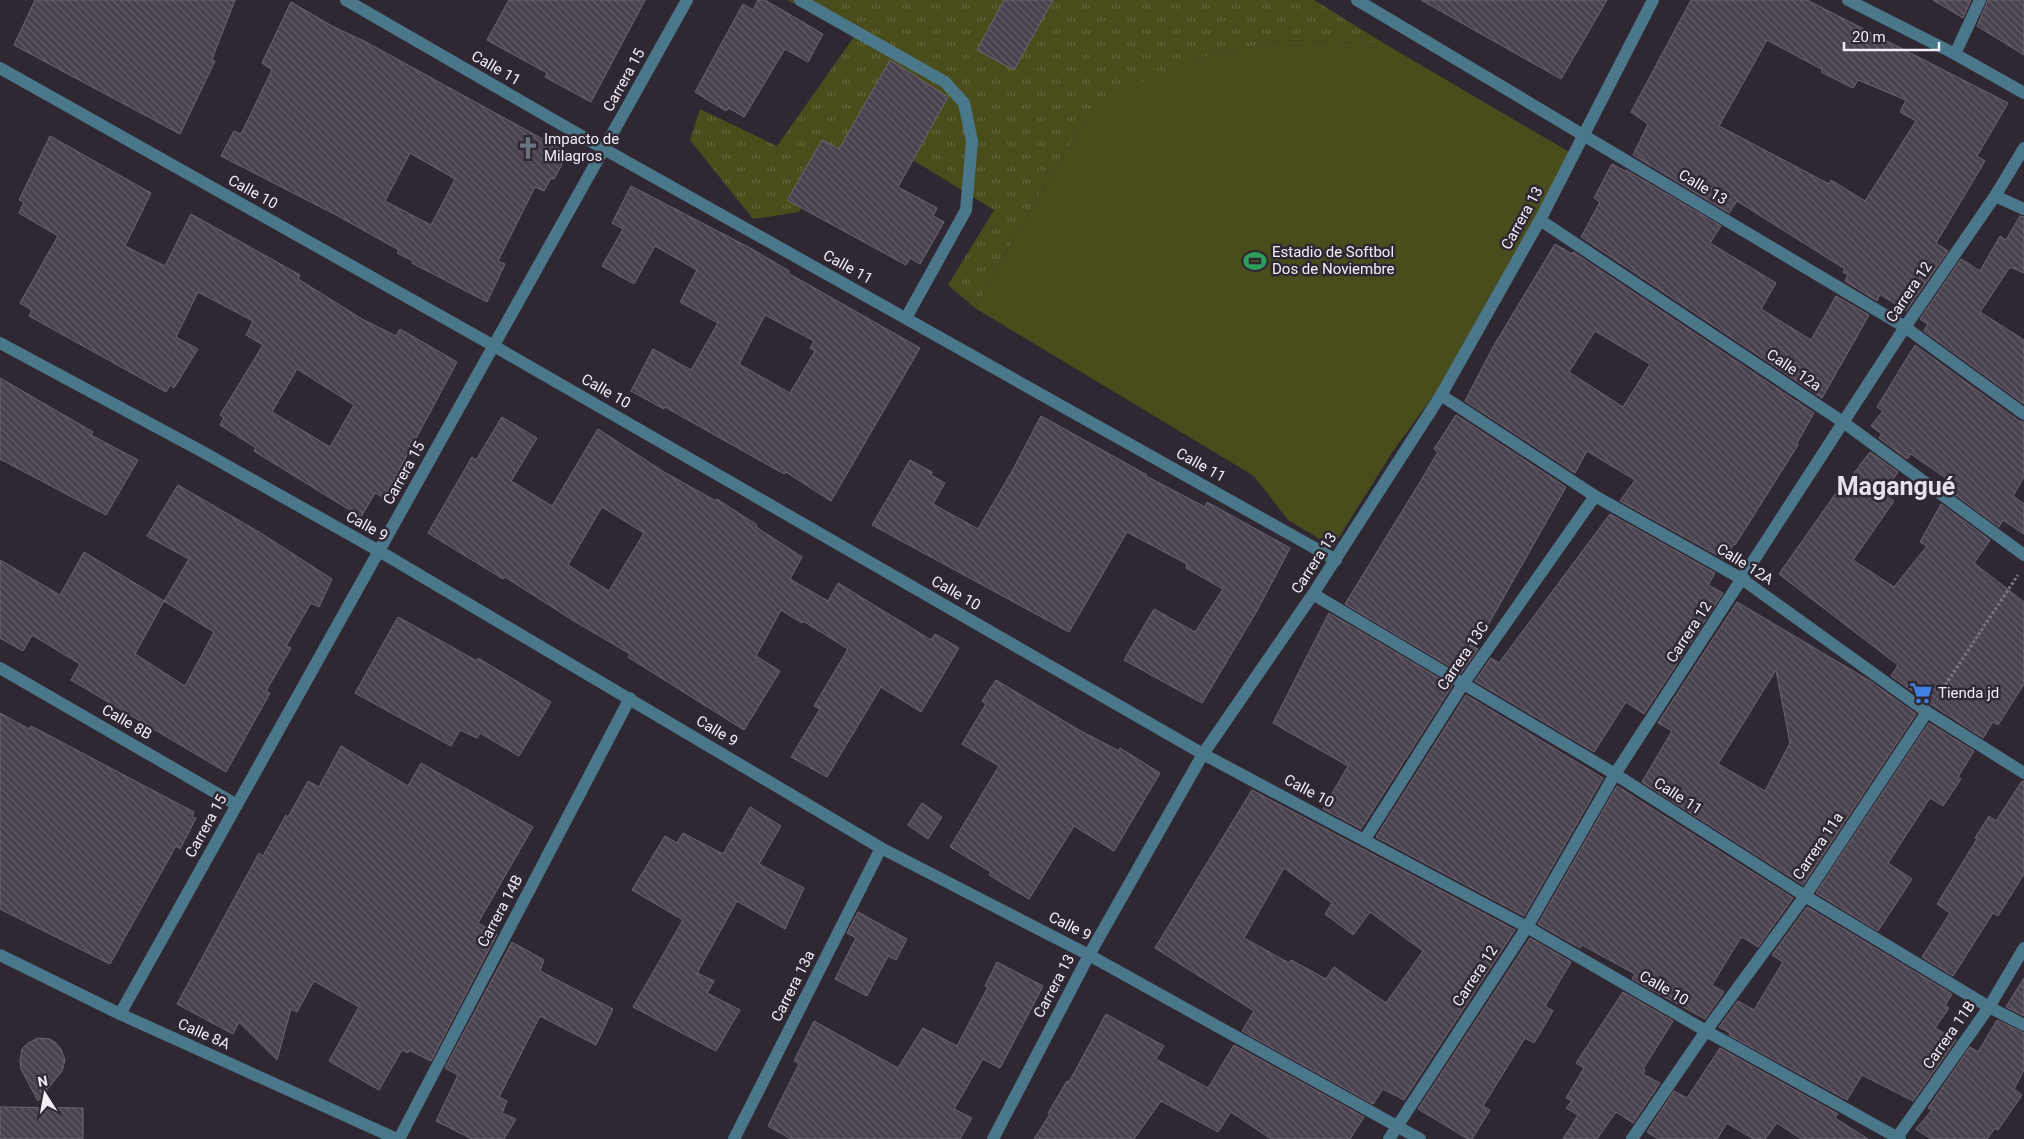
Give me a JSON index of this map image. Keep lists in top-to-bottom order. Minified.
{"streets":{"street":["Calle 11","Carrera 15","Calle 13","Calle 10","Carrera 13","Carrera 12","Calle 12a","Calle 9","Calle 12A","Carrera 13C","Calle 8B","Carrera 11a","Carrera 14B","Carrera 13a","Calle 8A","Carrera 11B"]},"crossings":[["Calle 11","Carrera 15"],["Calle 11","Carrera 13"],["Calle 11","Carrera 12"],["Calle 11","Carrera 13C"],["Calle 11","Carrera 11a"],["Calle 11","Carrera 11B"],["Carrera 15","Calle 10"],["Carrera 15","Calle 9"],["Carrera 15","Calle 8B"],["Carrera 15","Calle 8A"],["Calle 13","Carrera 13"],["Calle 13","Carrera 12"],["Calle 10","Carrera 13"],["Calle 10","Carrera 12"],["Calle 10","Carrera 13C"],["Calle 10","Carrera 11a"],["Calle 10","Carrera 11B"],["Carrera 13","Calle 12a"],["Carrera 13","Calle 9"],["Carrera 13","Calle 12A"],["Carrera 12","Calle 12a"],["Carrera 12","Calle 9"],["Carrera 12","Calle 12A"],["Calle 9","Carrera 14B"],["Calle 9","Carrera 13a"],["Calle 12A","Carrera 13C"],["Calle 12A","Carrera 11a"],["Carrera 14B","Calle 8A"]],"districts":["Magangué"],"places":{"church":["Impacto de Milagros"],"sports":["Estadio de Softbol Dos de Noviembre"],"supermarket":["Tienda jd"]},"scale_bar":"20 m","north":"top"}
